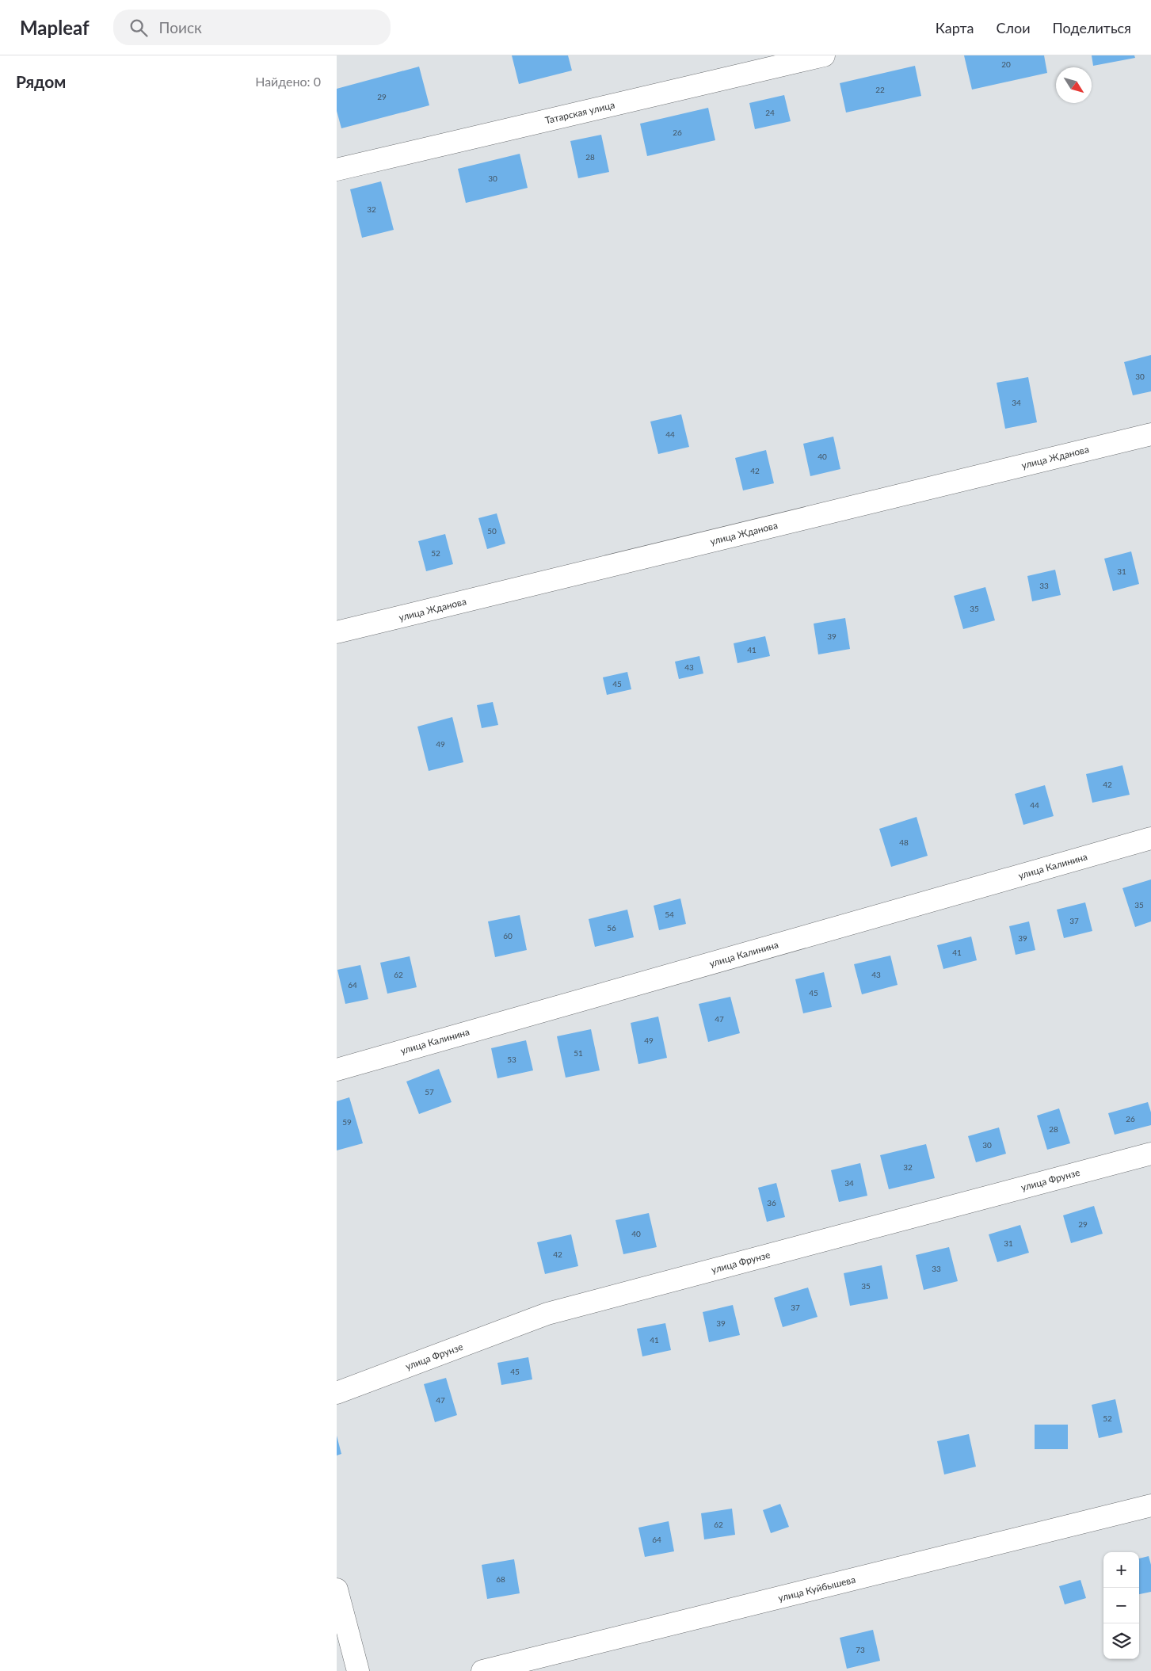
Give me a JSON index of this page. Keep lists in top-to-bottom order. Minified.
{"streets":{"street":["Татарская улица","улица Жданова","улица Калинина","улица Фрунзе","улица Куйбышева"]},"house_numbers":["20","22","29","24","26","28","30","32","30","34","44","40","42","50","52","31","33","35","39","41","43","45","49","42","44","48","35","54","37","56","60","39","41","62","43","64","45","47","49","51","53","57","26","59","28","30","32","34","36","29","40","31","42","33","35","37","39","41","45","47","52","62","64","68","73"],"north":"bottom right","page":{"header":"Mapleaf","search":"Поиск","nav":["Карта","Слои","Поделиться"],"heading":["Рядом","Найдено: 0"],"map_buttons":["+","−"]}}
